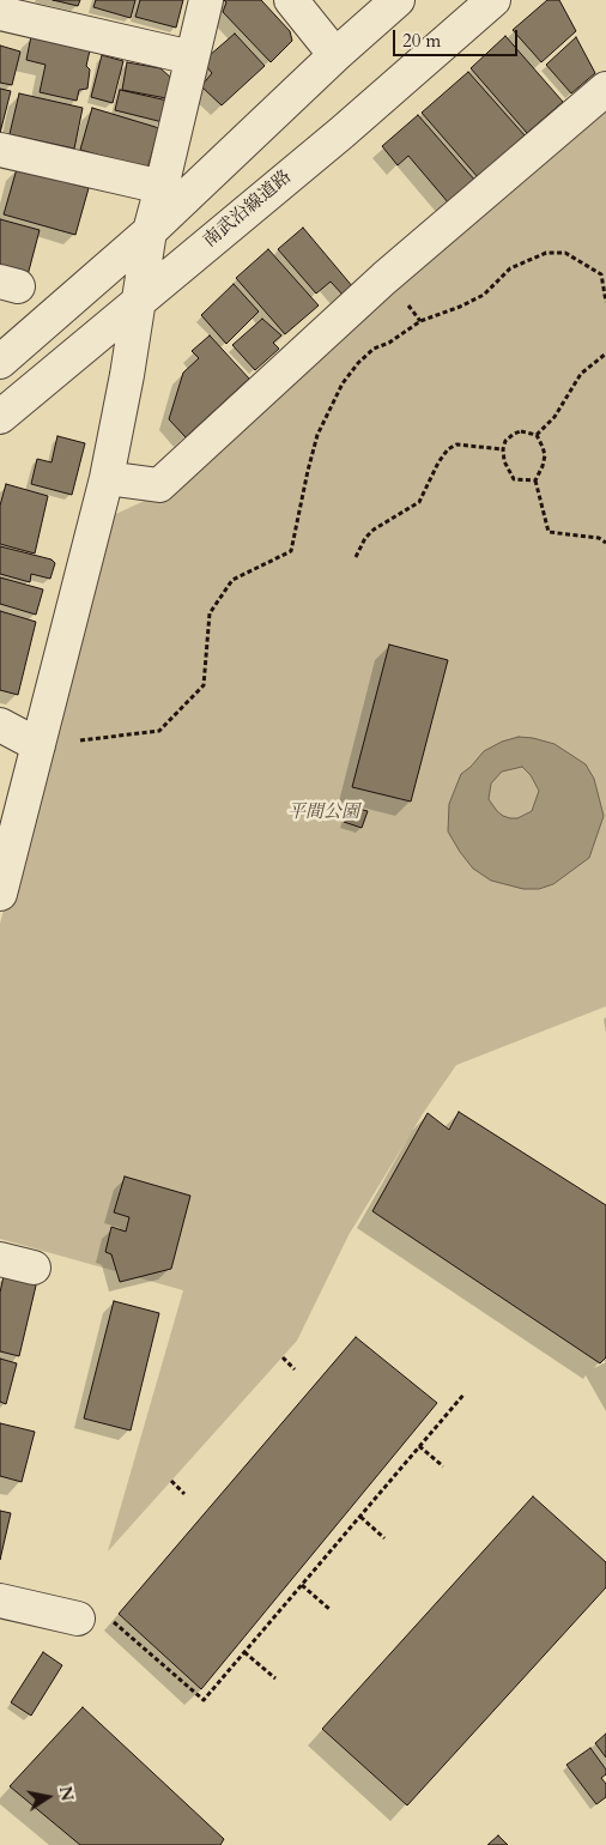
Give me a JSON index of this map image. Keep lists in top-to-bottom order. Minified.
{"streets":{"street":["南武沿線道路"]},"parks":["平間公園"],"scale_bar":"20 m","north":"right"}
